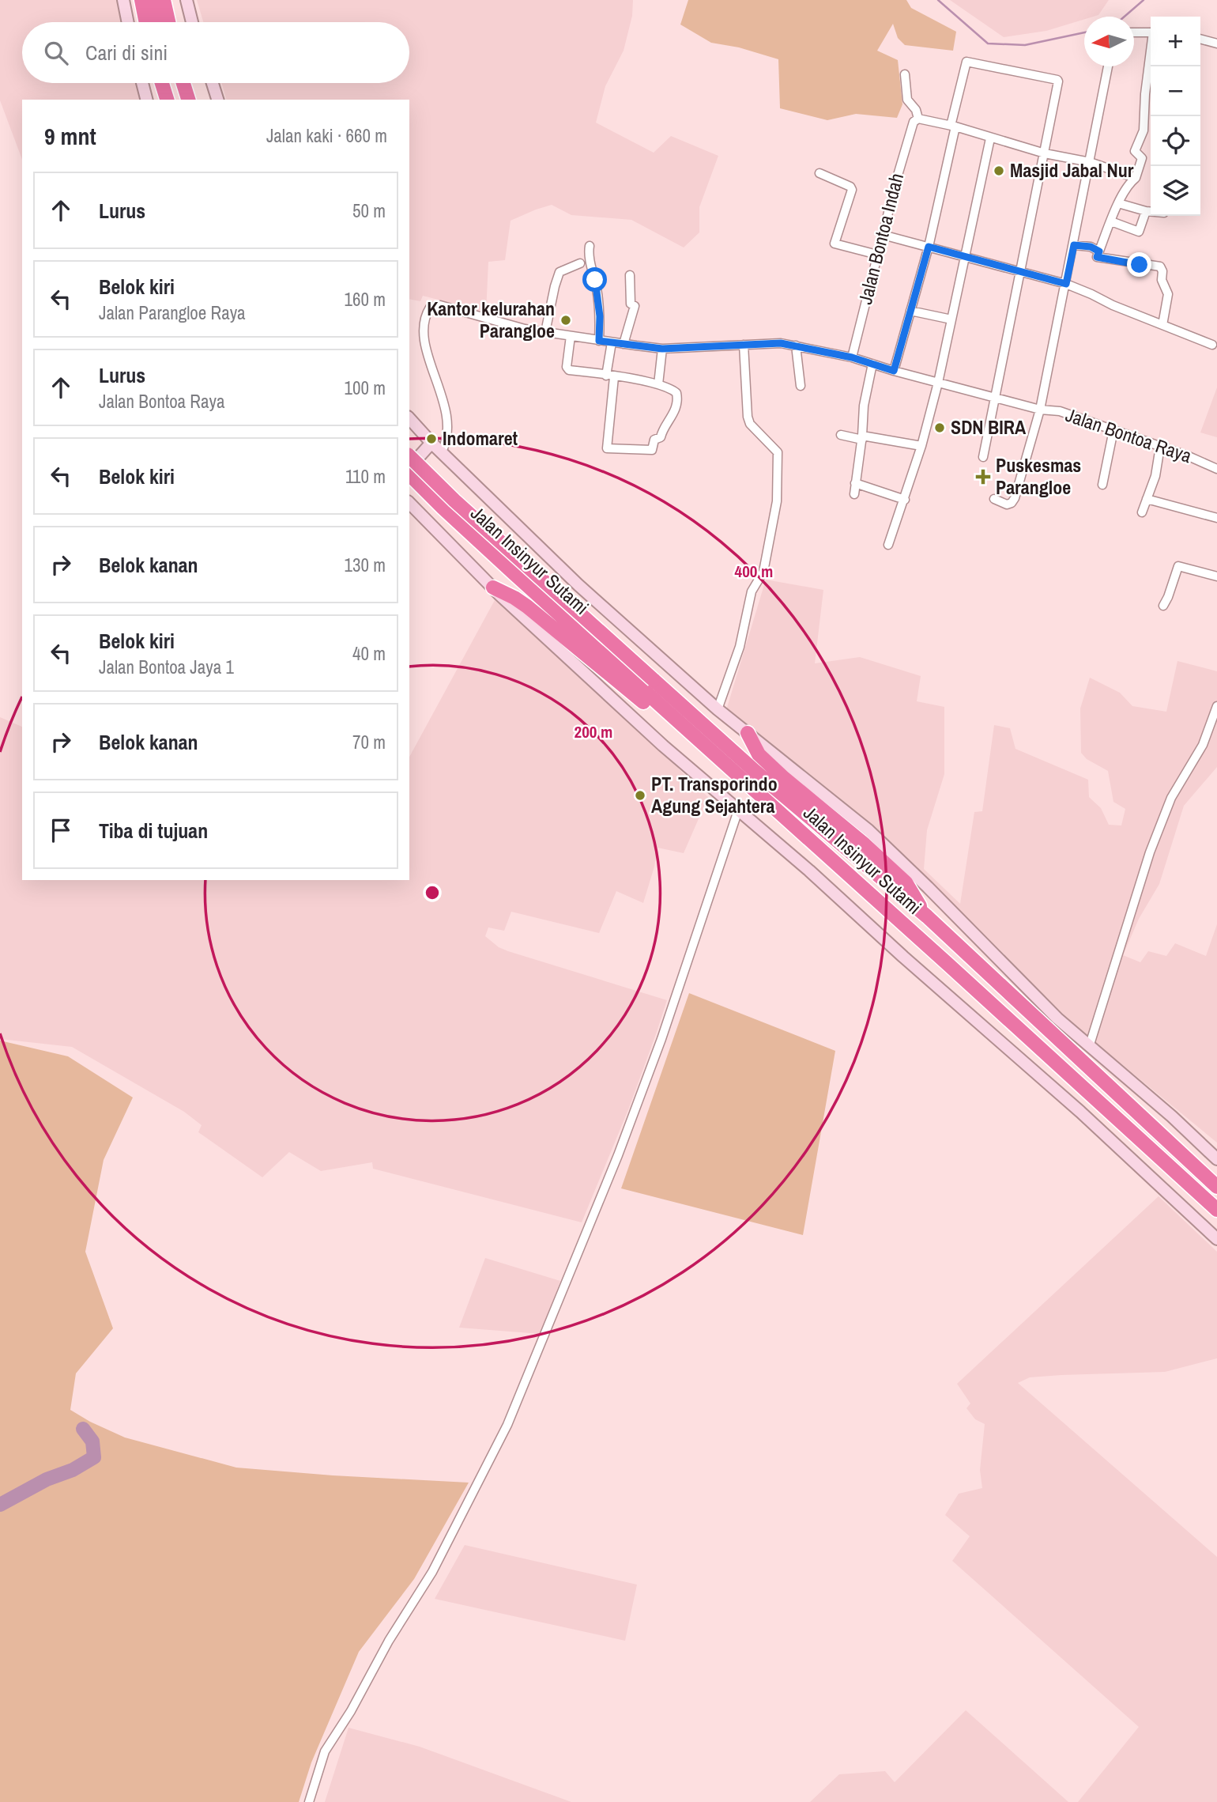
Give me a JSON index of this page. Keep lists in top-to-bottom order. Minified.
{"streets":{"highway":["Jalan Insinyur Sutami"],"street":["Jalan Bontoa Indah","Jalan Bontoa Raya"]},"crossings":[["Jalan Bontoa Indah","Jalan Bontoa Raya"]],"places":{"other":["Masjid Jabal Nur","Kantor kelurahan Parangloe","SDN BIRA","Indomaret","PT. Transporindo Agung Sejahtera"],"health":["Puskesmas Parangloe"]},"north":"left","page":{"map_buttons":["+","−"],"search":"Cari di sini","heading":["9 mnt","Jalan kaki · 660 m"],"list":[["Lurus","50 m"],["Belok kiri","Jalan Parangloe Raya","160 m"],["Lurus","Jalan Bontoa Raya","100 m"],["Belok kiri","110 m"],["Belok kanan","130 m"],["Belok kiri","Jalan Bontoa Jaya 1","40 m"],["Belok kanan","70 m"],"Tiba di tujuan"]},"rings":["400 m","200 m"]}
